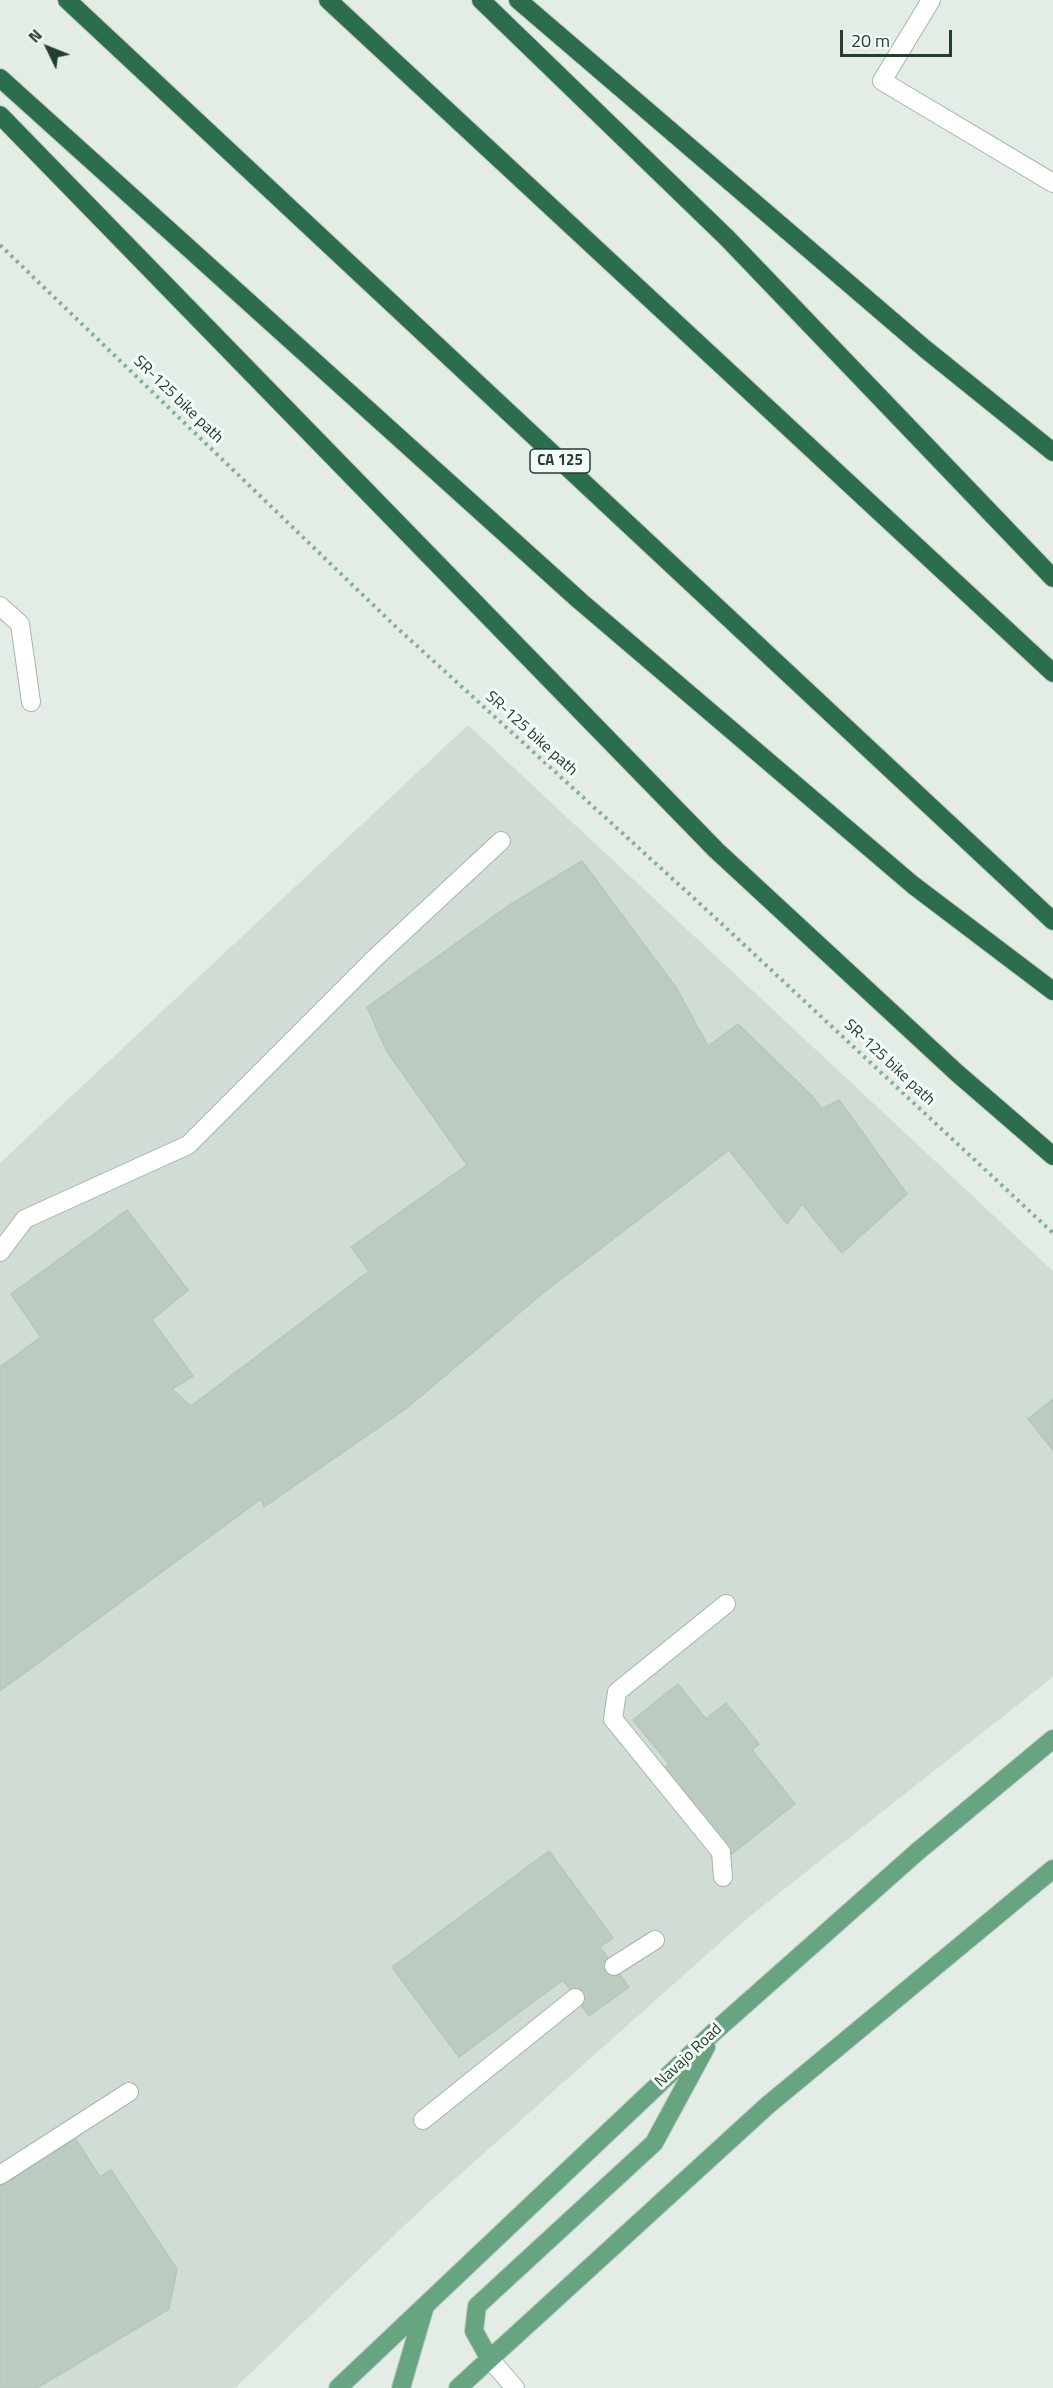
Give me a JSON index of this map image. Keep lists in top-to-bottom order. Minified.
{"streets":{"highway":["CA 125"],"main road":["Navajo Road"],"path":["SR-125 bike path"]},"scale_bar":"20 m","north":"top left"}
